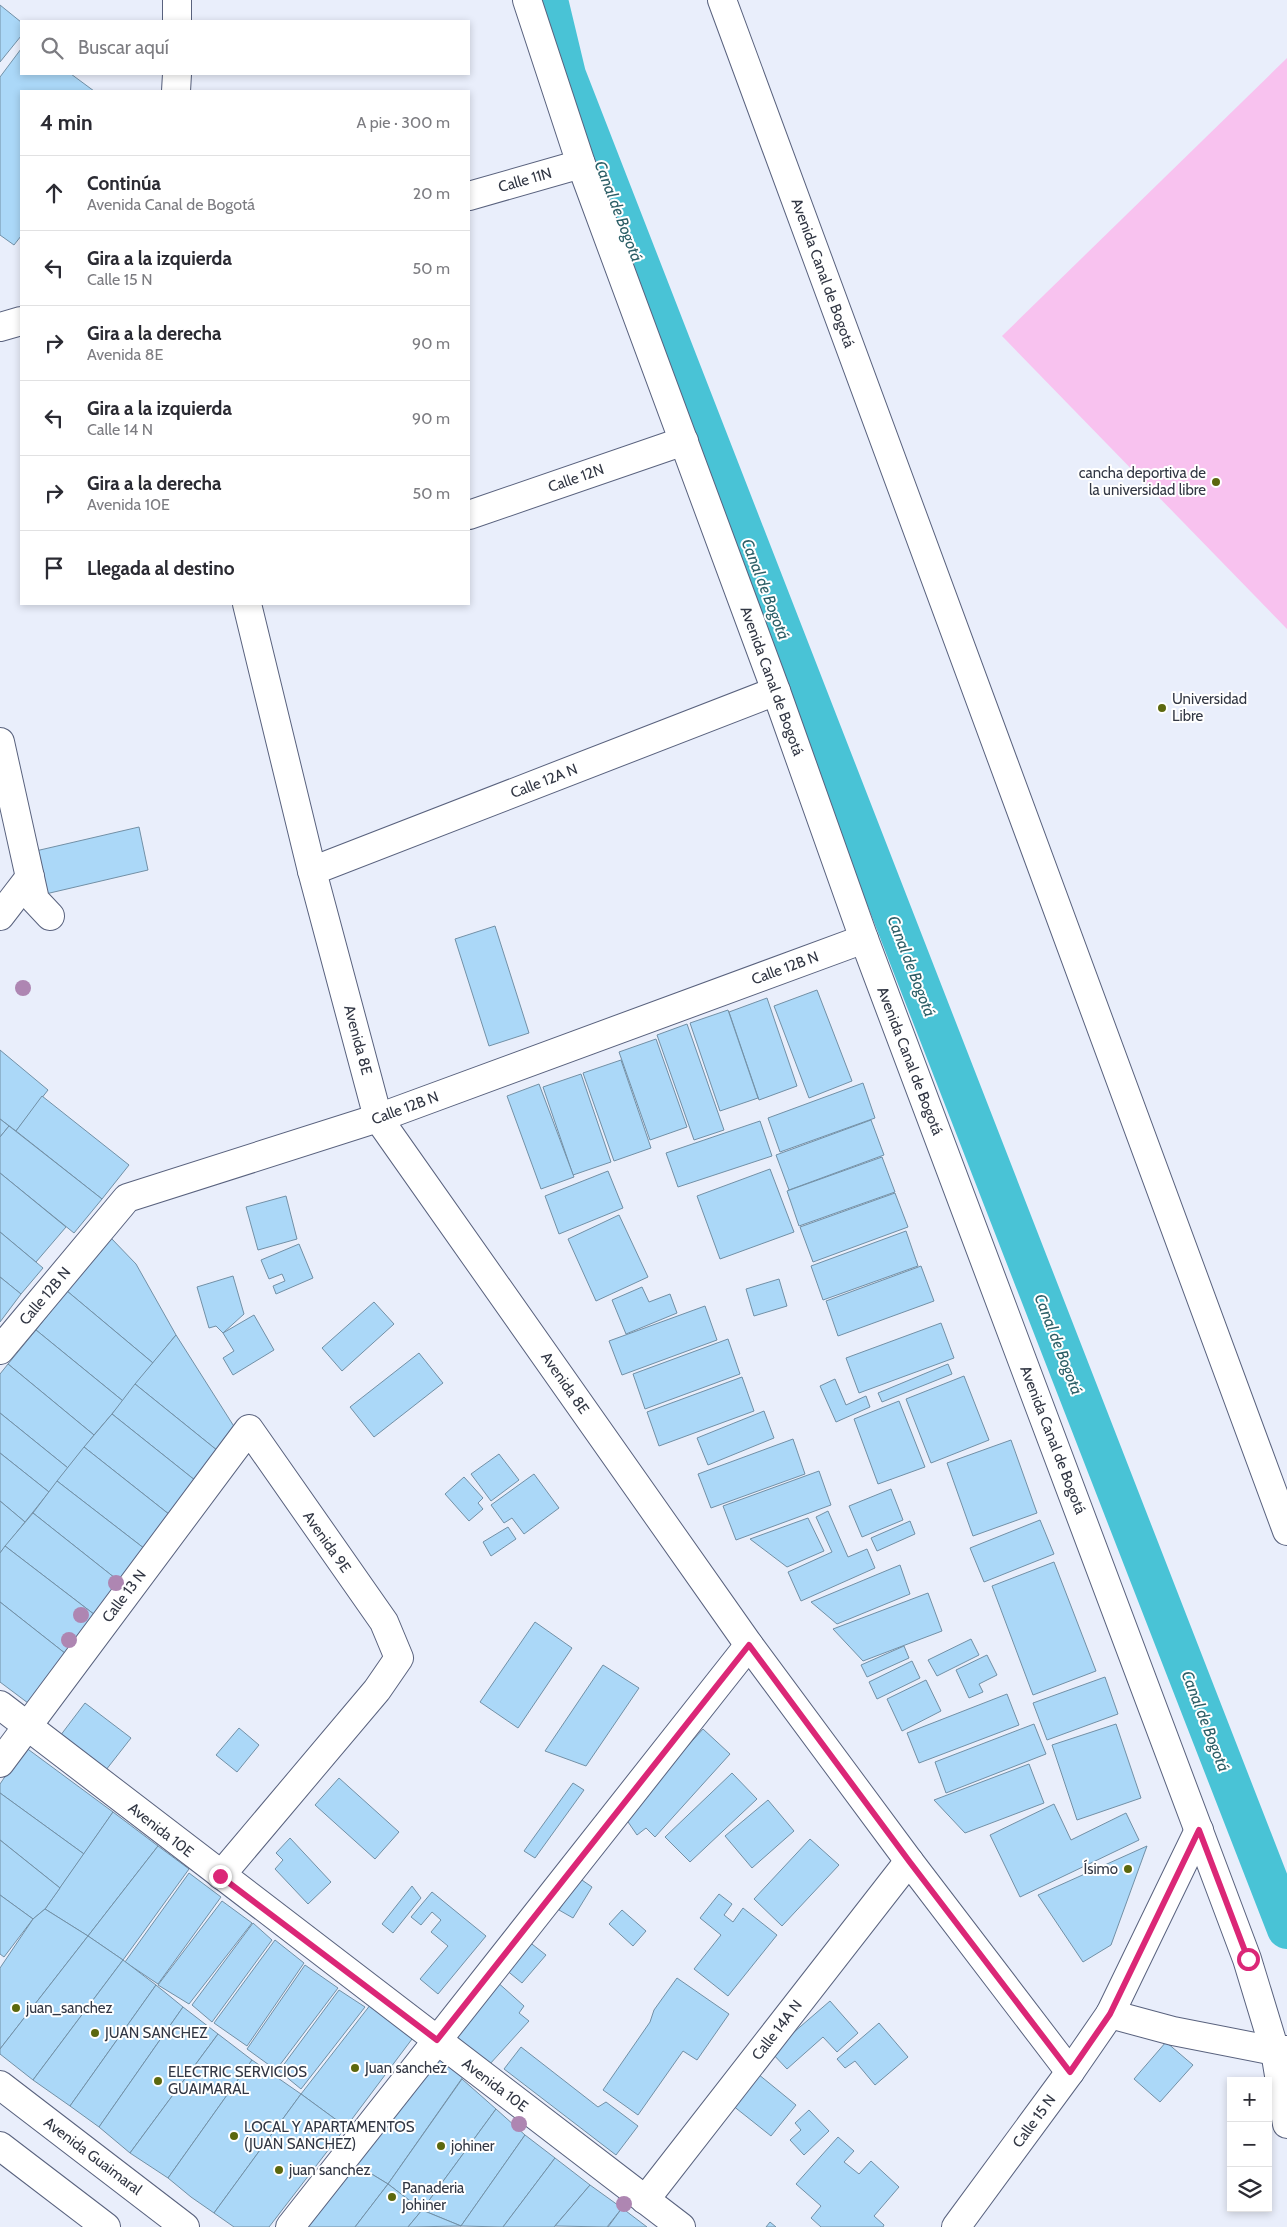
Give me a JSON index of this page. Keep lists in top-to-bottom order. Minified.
{"streets":{"street":["Calle 11N","Avenida Canal de Bogotá","Calle 12N","Calle 12A N","Calle 12B N","Avenida 8E","Avenida 9E","Calle 13 N","Avenida 10E","Calle 14A N","Calle 15 N","Avenida Guaimaral"]},"crossings":[["Calle 11N","Avenida Canal de Bogotá"],["Avenida Canal de Bogotá","Calle 12N"],["Avenida Canal de Bogotá","Calle 12A N"],["Avenida Canal de Bogotá","Calle 12B N"],["Avenida Canal de Bogotá","Calle 15 N"],["Calle 12A N","Avenida 8E"],["Calle 12B N","Avenida 8E"],["Avenida 8E","Calle 14A N"],["Avenida 8E","Calle 15 N"],["Avenida 9E","Calle 13 N"],["Avenida 9E","Avenida 10E"],["Calle 13 N","Avenida 10E"],["Avenida 10E","Calle 14A N"]],"water":["Canal de Bogotá"],"places":["cancha deportiva de la universidad libre","Universidad Libre","Ísimo","juan_sanchez","JUAN SANCHEZ","Juan sanchez","ELECTRIC SERVICIOS GUAIMARAL","LOCAL Y APARTAMENTOS (JUAN SANCHEZ)","johiner","juan sanchez","Panaderia Johiner"],"page":{"search":"Buscar aquí","heading":["4 min","A pie · 300 m"],"list":[["Continúa","Avenida Canal de Bogotá","20 m"],["Gira a la izquierda","Calle 15 N","50 m"],["Gira a la derecha","Avenida 8E","90 m"],["Gira a la izquierda","Calle 14 N","90 m"],["Gira a la derecha","Avenida 10E","50 m"],"Llegada al destino"],"map_buttons":["+","−"]}}
